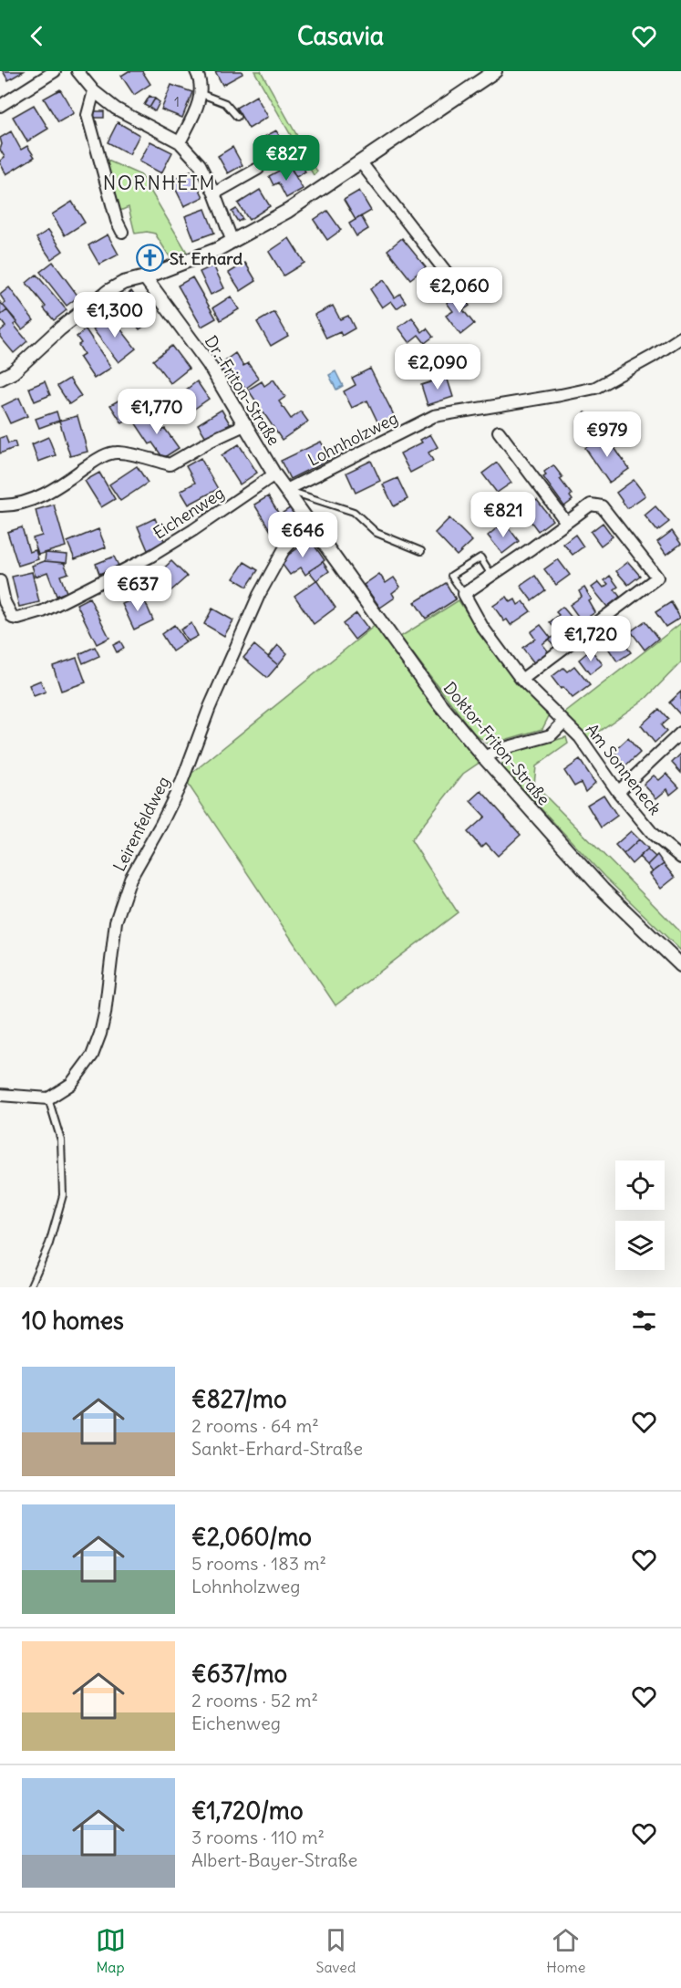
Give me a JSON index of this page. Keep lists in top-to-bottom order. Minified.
{"streets":{"street":["Dr.-Friton-Straße","Lohnholzweg","Eichenweg","Doktor-Friton-Straße","Am Sonneneck","Leirenfeldweg"]},"crossings":[["Dr.-Friton-Straße","Lohnholzweg"],["Dr.-Friton-Straße","Eichenweg"],["Dr.-Friton-Straße","Doktor-Friton-Straße"],["Dr.-Friton-Straße","Leirenfeldweg"],["Doktor-Friton-Straße","Am Sonneneck"],["Doktor-Friton-Straße","Leirenfeldweg"]],"districts":["NORNHEIM"],"places":{"church":["St. Erhard"]},"house_numbers":["1"],"page":{"header":"Casavia","price":["€827","€2,060","€1,300","€2,090","€1,770","€979","€821","€646","€637","€1,720"],"heading":"10 homes","list":[{"name":"€827/mo","note":"2 rooms · 64 m² · Sankt-Erhard-Straße"},{"name":"€2,060/mo","note":"5 rooms · 183 m² · Lohnholzweg"},{"name":"€637/mo","note":"2 rooms · 52 m² · Eichenweg"},{"name":"€1,720/mo","note":"3 rooms · 110 m² · Albert-Bayer-Straße"}],"tabs":["Map","Saved","Home"]}}
